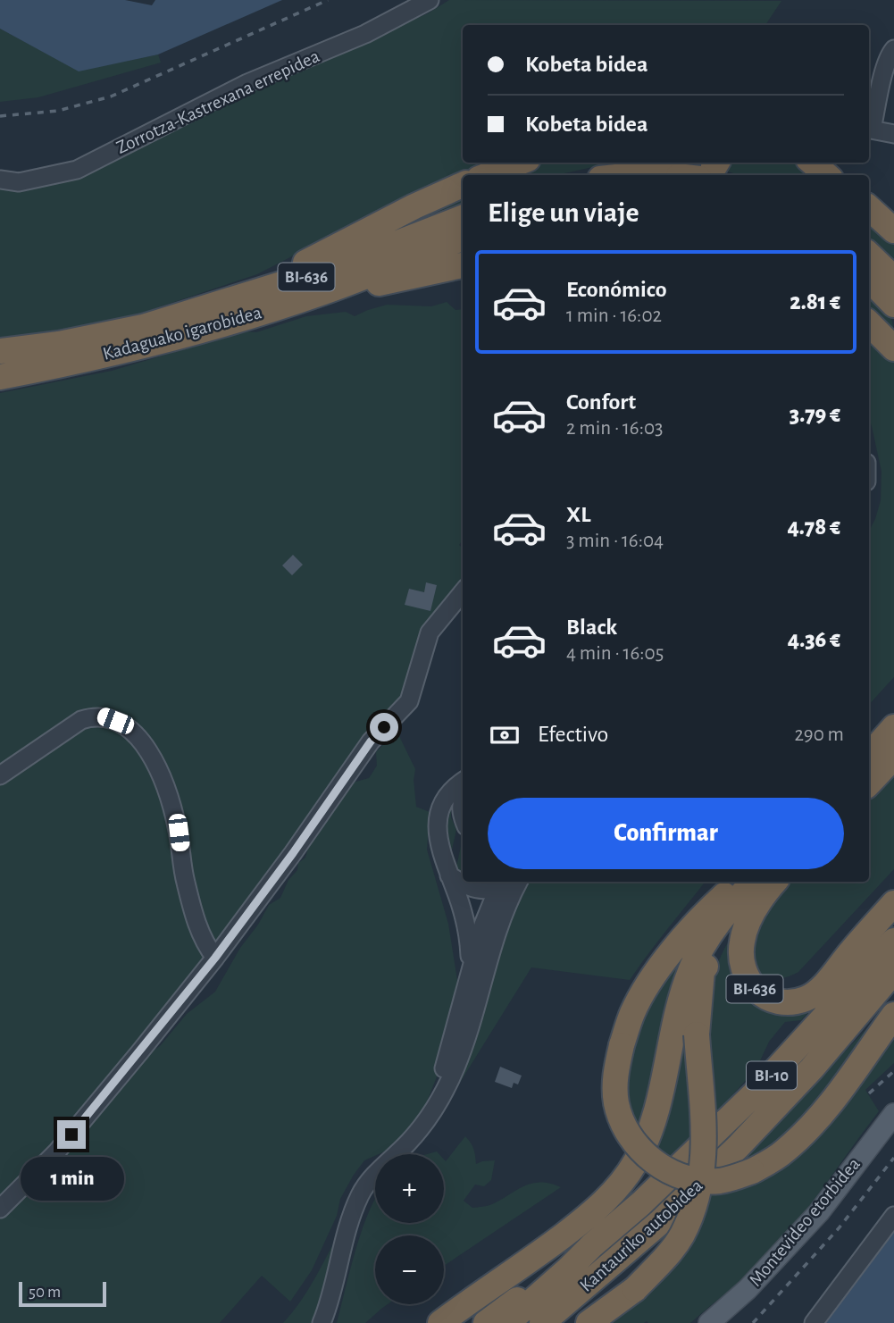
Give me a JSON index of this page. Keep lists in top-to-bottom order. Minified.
{"streets":{"highway":["BI-636","Kadaguako igarobidea","BI-10","Kantauriko autobidea"],"main road":["Montevideo etorbidea"],"street":["Zorrotza-Kastrexana errepidea"]},"crossings":[["BI-10","Kantauriko autobidea"]],"scale_bar":"50 m","page":{"banner":["Kobeta bidea","Kobeta bidea"],"heading":"Elige un viaje","list":[{"name":"Económico","note":"1 min · 16:02","value":"2.81 €"},{"name":"Confort","note":"2 min · 16:03","value":"3.79 €"},{"name":"XL","note":"3 min · 16:04","value":"4.78 €"},{"name":"Black","note":"4 min · 16:05","value":"4.36 €"}],"pay":["Efectivo","290 m"],"buttons":"Confirmar","map_buttons":["+","−"],"bubble":"1 min","scale":"50 m"}}
